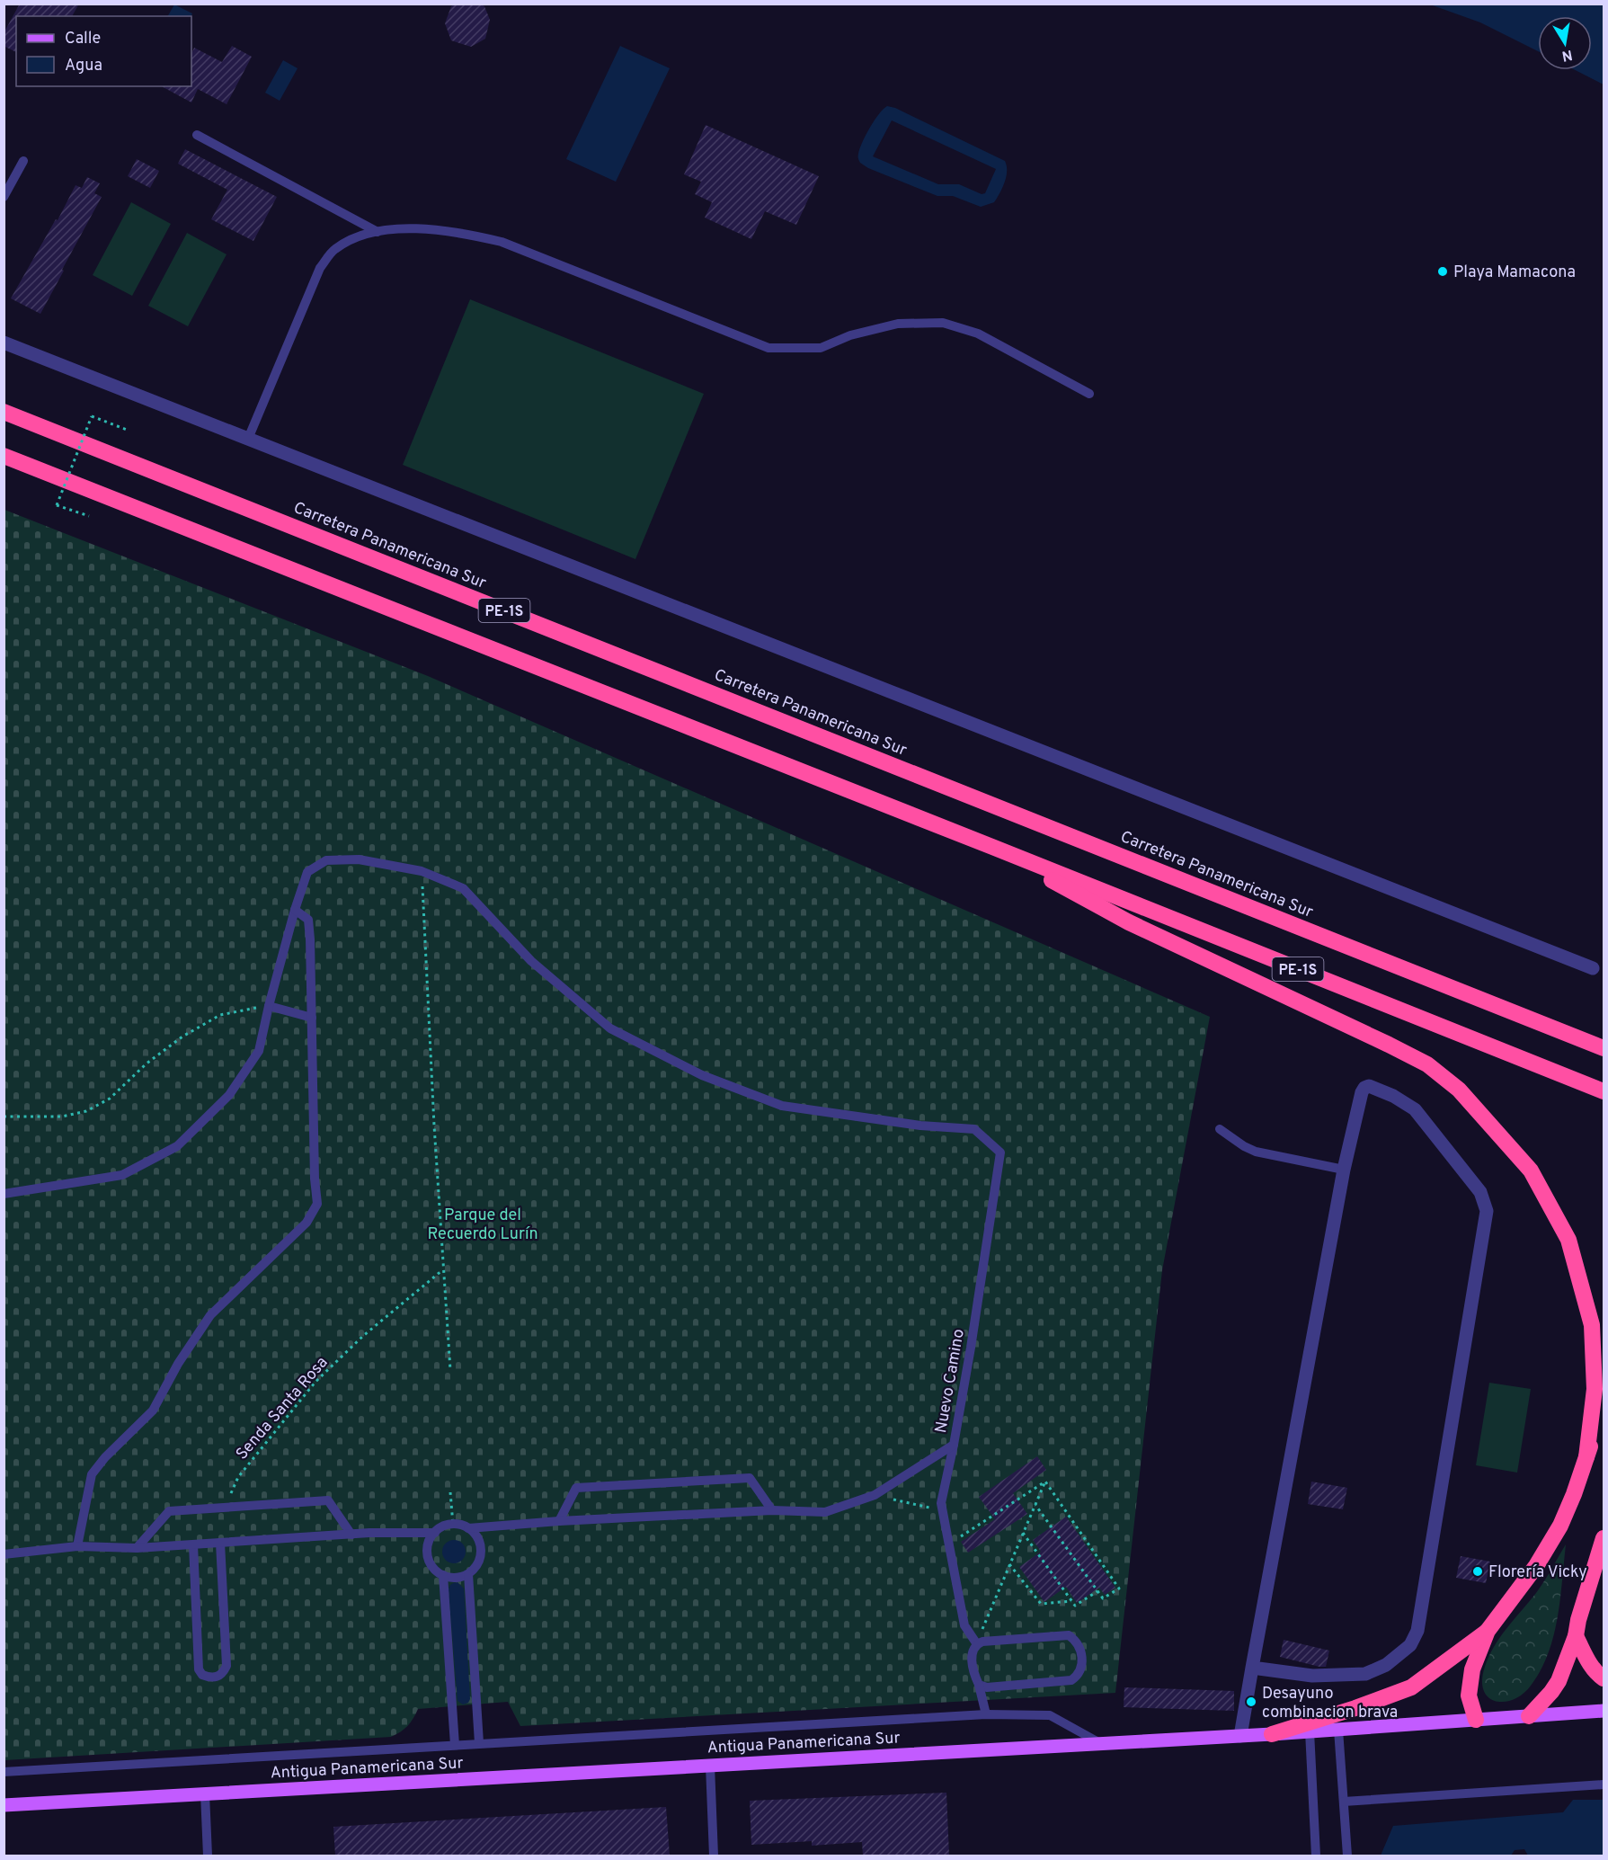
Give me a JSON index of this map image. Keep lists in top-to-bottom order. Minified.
{"streets":{"highway":["Carretera Panamericana Sur","PE-1S"],"main road":["Antigua Panamericana Sur"],"lane":["Nuevo Camino"],"path":["Senda Santa Rosa"]},"parks":["Parque del Recuerdo Lurín"],"places":["Playa Mamacona","Florería Vicky","Desayuno combinacion brava"],"legend":["Calle","Agua"],"north":"bottom"}
